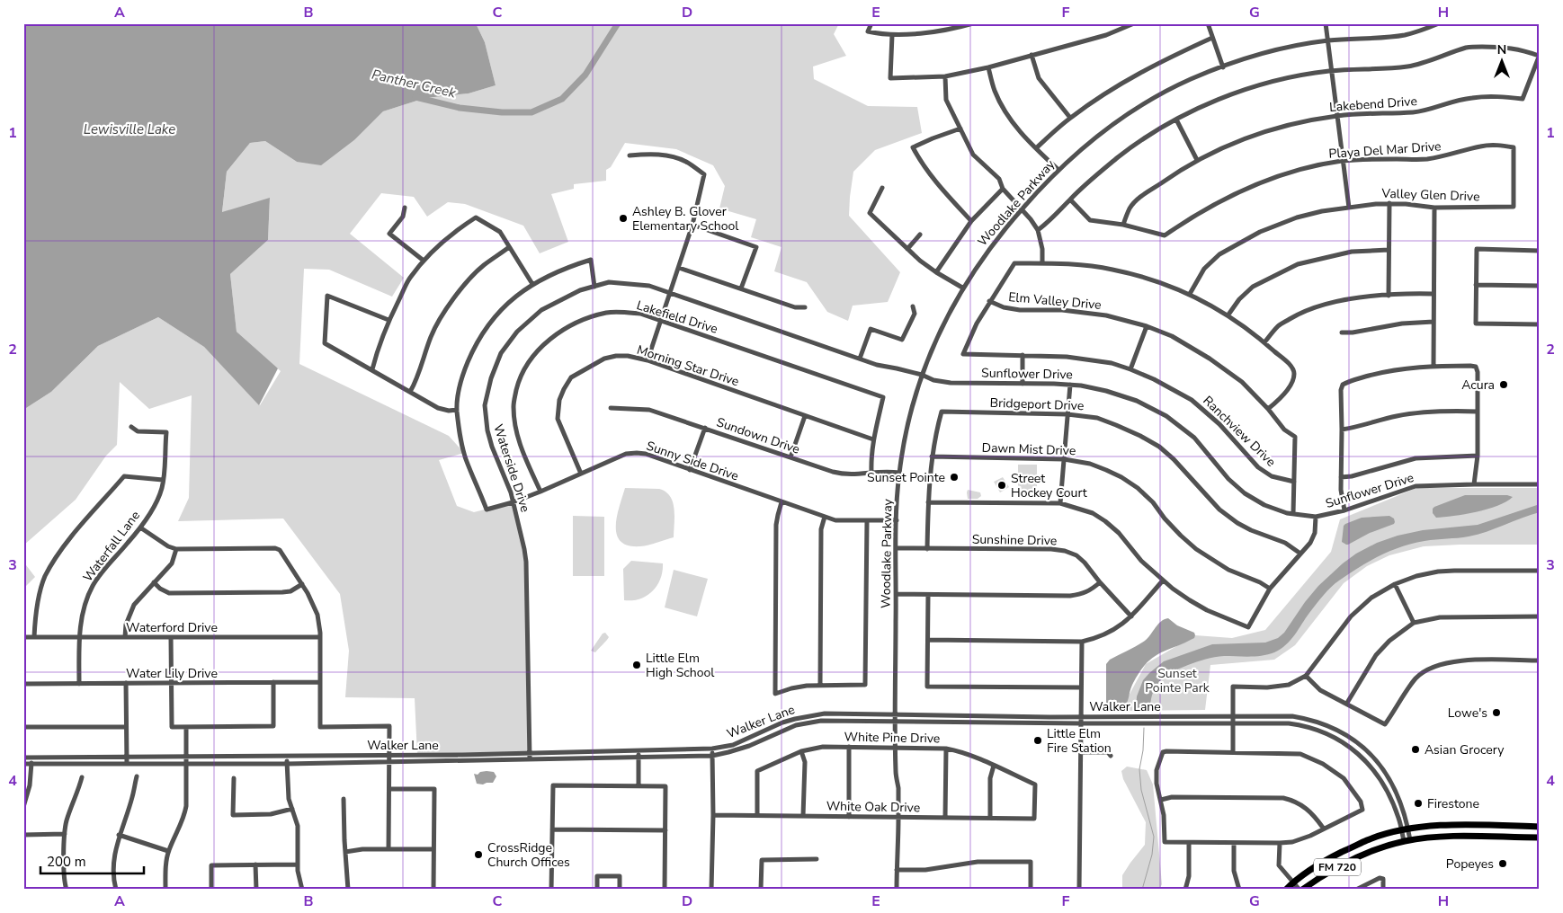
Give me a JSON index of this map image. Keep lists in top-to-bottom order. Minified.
{"streets":{"main road":["FM 720"],"street":["Lakebend Drive","Playa Del Mar Drive","Valley Glen Drive","Woodlake Parkway","Elm Valley Drive","Lakefield Drive","Morning Star Drive","Sunflower Drive","Bridgeport Drive","Ranchview Drive","Sundown Drive","Dawn Mist Drive","Sunny Side Drive","Waterside Drive","Sunshine Drive","Waterfall Lane","Waterford Drive","Water Lily Drive","Walker Lane","White Pine Drive","White Oak Drive"]},"crossings":[["Lakebend Drive","Playa Del Mar Drive"],["Playa Del Mar Drive","Valley Glen Drive"],["Woodlake Parkway","Sunflower Drive"],["Woodlake Parkway","Sundown Drive"],["Woodlake Parkway","Sunny Side Drive"],["Woodlake Parkway","Sunshine Drive"],["Woodlake Parkway","Walker Lane"],["Woodlake Parkway","White Pine Drive"],["Woodlake Parkway","White Oak Drive"],["Elm Valley Drive","Ranchview Drive"],["Lakefield Drive","Morning Star Drive"],["Lakefield Drive","Sunny Side Drive"],["Morning Star Drive","Sunny Side Drive"],["Sunflower Drive","Waterside Drive"],["Bridgeport Drive","Dawn Mist Drive"],["Sunny Side Drive","Waterside Drive"],["Waterside Drive","Walker Lane"],["Waterfall Lane","Waterford Drive"],["Waterfall Lane","Water Lily Drive"],["Walker Lane","FM 720"],["White Pine Drive","White Oak Drive"]],"water":["Panther Creek","Lewisville Lake"],"parks":["Sunset Pointe Park"],"places":["Ashley B. Glover Elementary School","Acura","Sunset Pointe","Street Hockey Court","Little Elm High School","Lowe's","Little Elm Fire Station","Asian Grocery","Firestone","CrossRidge Church Offices","Popeyes"],"scale_bar":"200 m","north":"top","grid":{"columns":["A","B","C","D","E","F","G","H"],"rows":["1","2","3","4"]}}
